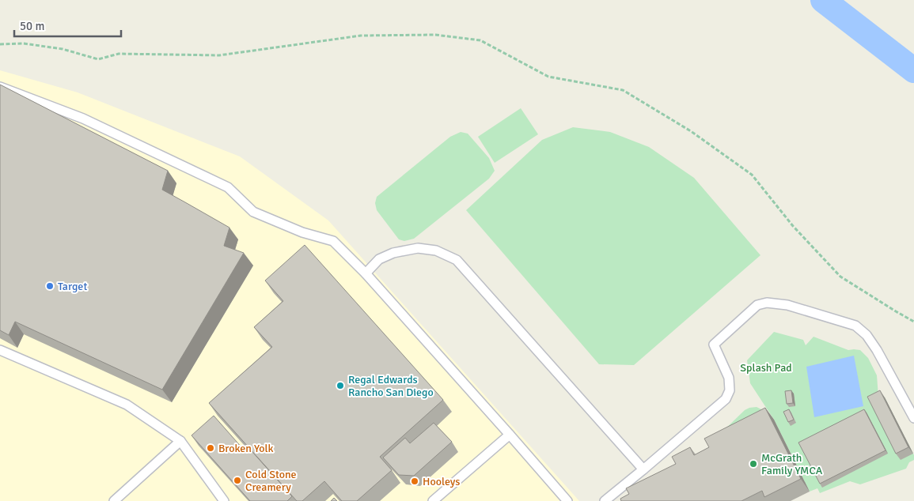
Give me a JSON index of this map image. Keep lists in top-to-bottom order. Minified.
{"parks":["Splash Pad"],"places":["Target","Regal Edwards Rancho San Diego","Broken Yolk","McGrath Family YMCA","Cold Stone Creamery","Hooleys"],"scale_bar":"50 m"}
